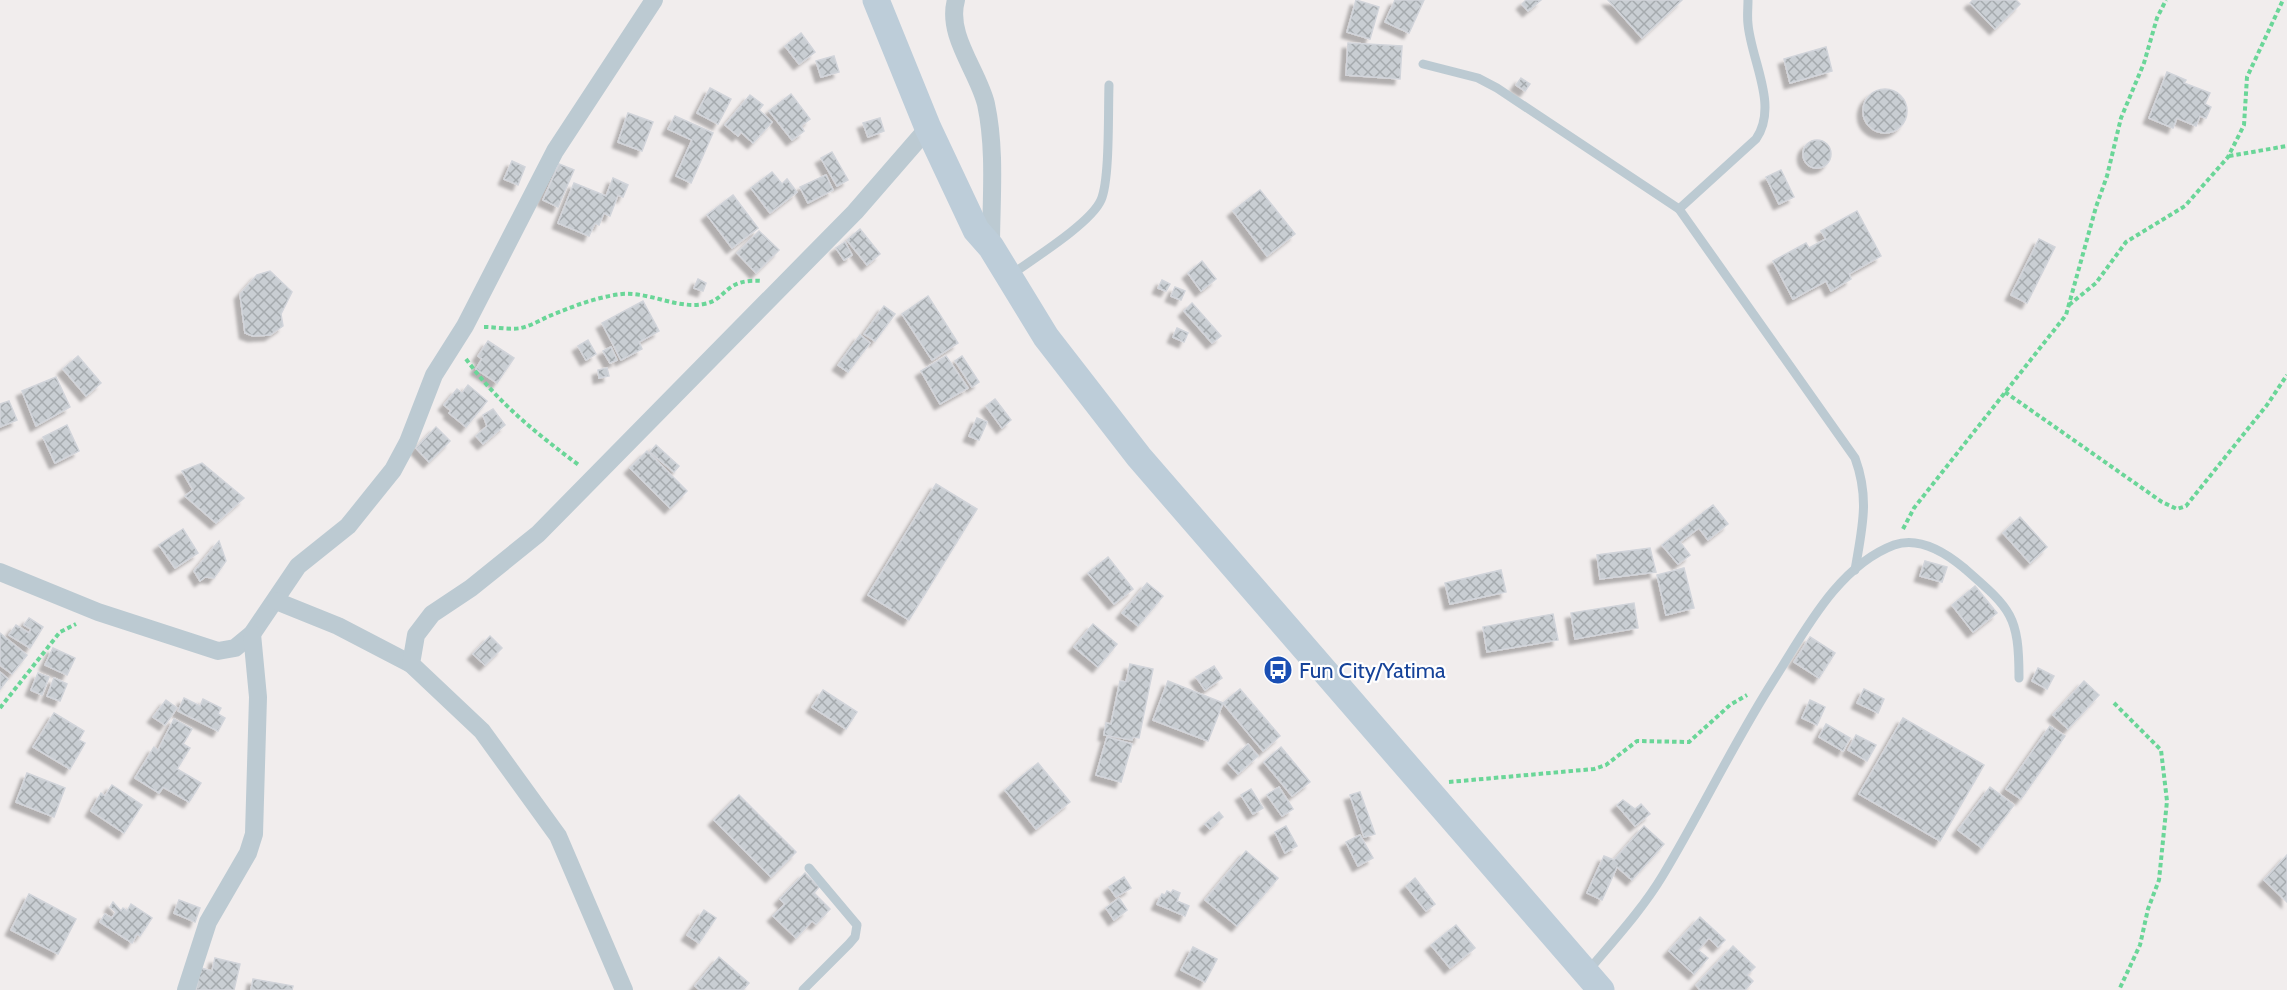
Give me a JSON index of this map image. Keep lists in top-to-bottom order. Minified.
{"places":{"bus stop":["Fun City/Yatima"]}}
